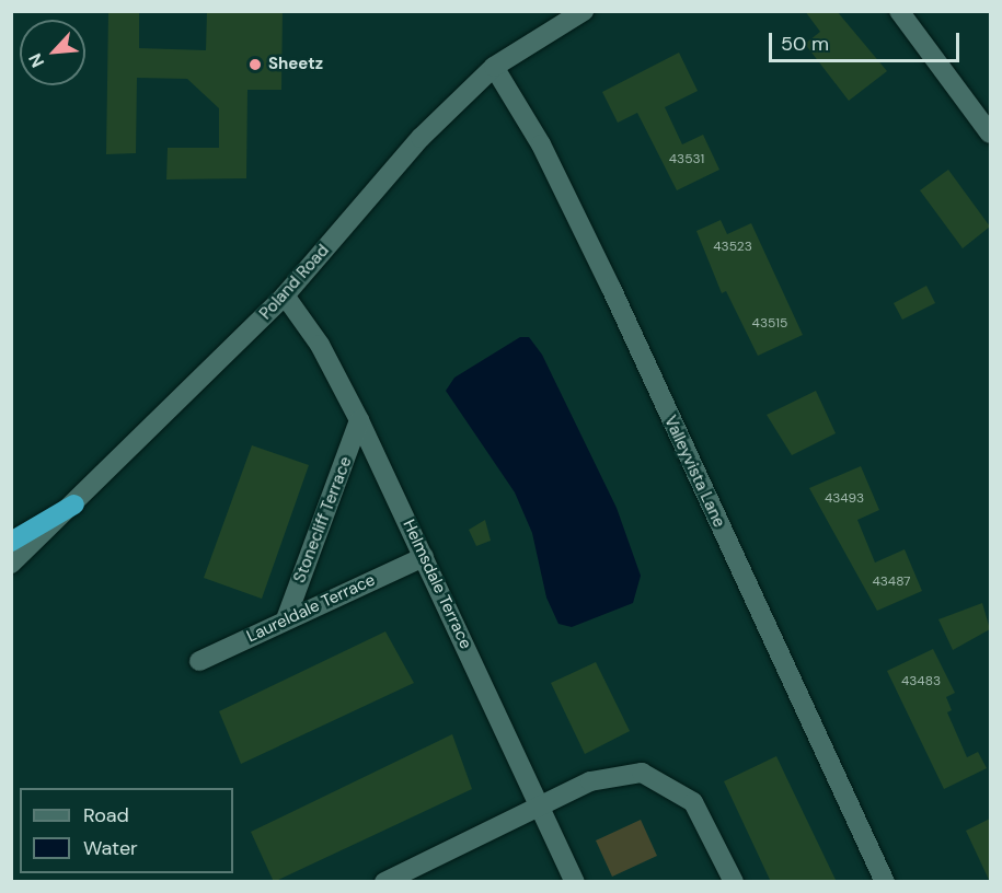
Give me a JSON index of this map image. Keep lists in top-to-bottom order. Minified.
{"streets":{"street":["Poland Road","Valleyvista Lane","Stonecliff Terrace","Helmsdale Terrace","Laureldale Terrace"]},"crossings":[["Poland Road","Valleyvista Lane"],["Poland Road","Helmsdale Terrace"],["Stonecliff Terrace","Helmsdale Terrace"],["Stonecliff Terrace","Laureldale Terrace"],["Helmsdale Terrace","Laureldale Terrace"]],"places":["Sheetz"],"house_numbers":["43531","43523","43515","43493","43487","43483"],"legend":["Road","Water"],"scale_bar":"50 m","north":"bottom left"}
